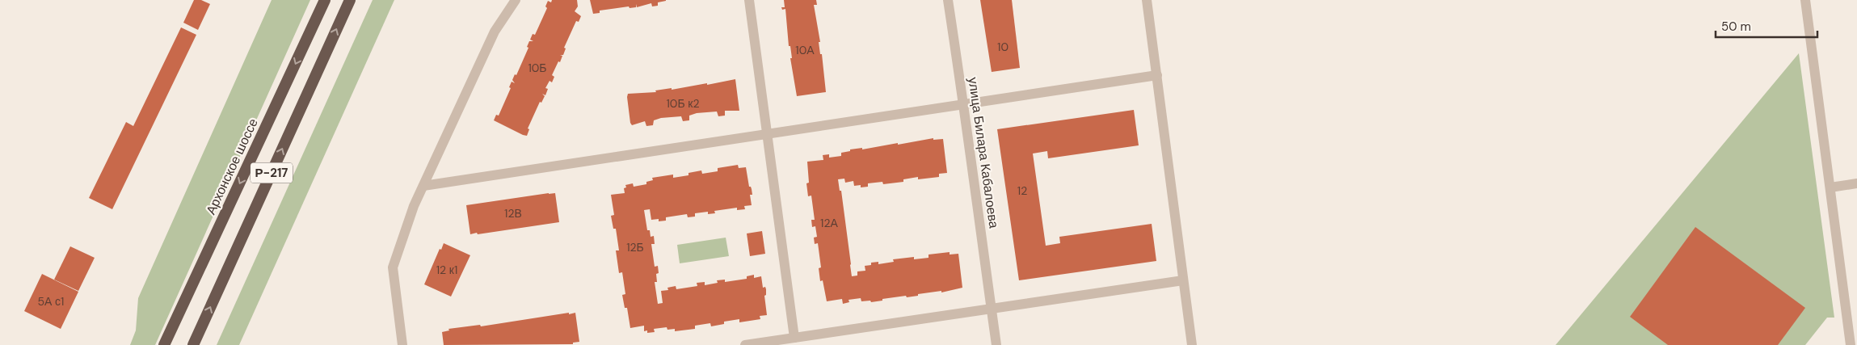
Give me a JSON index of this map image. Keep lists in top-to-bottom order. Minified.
{"streets":{"highway":["Архонское шоссе","Р-217"],"street":["улица Билара Кабалоева"]},"house_numbers":["10","10А","10Б","10Б к2","12","12В","12А","12Б","12 к1","5А с1"],"scale_bar":"50 m"}
